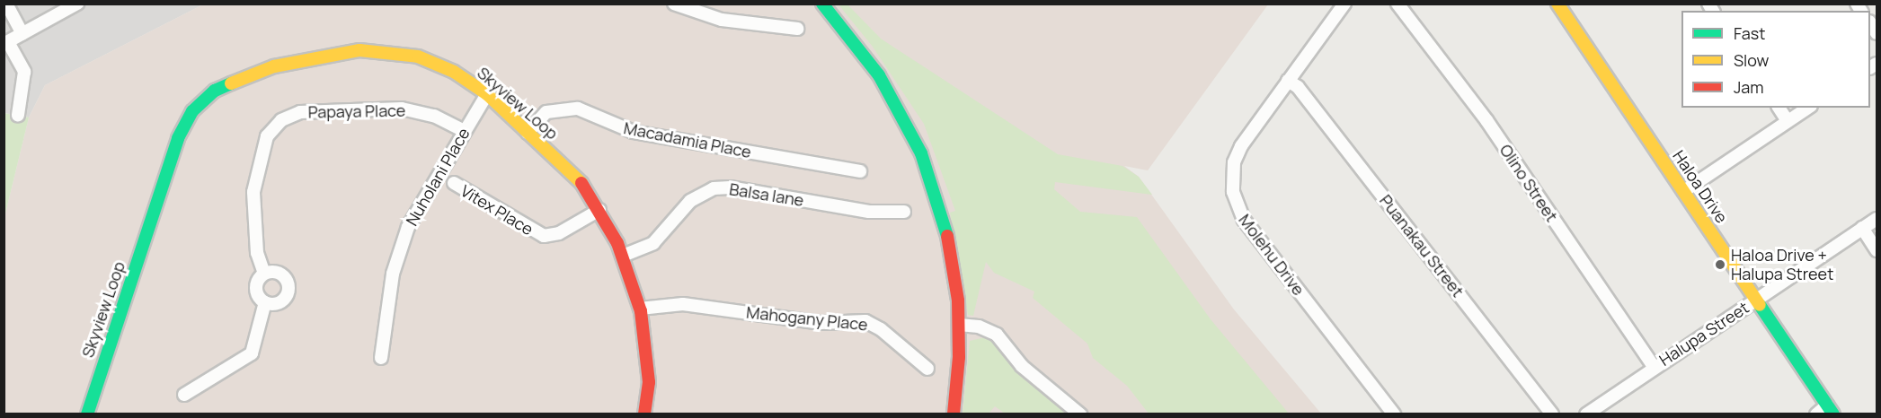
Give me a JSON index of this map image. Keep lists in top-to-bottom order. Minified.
{"streets":{"street":["Skyview Loop","Papaya Place","Macadamia Place","Nuholani Place","Olino Street","Haloa Drive","Balsa lane","Vitex Place","Puanakau Street","Molehu Drive","Mahogany Place","Halupa Street"]},"crossings":[["Skyview Loop","Macadamia Place"],["Skyview Loop","Nuholani Place"],["Skyview Loop","Balsa lane"],["Skyview Loop","Vitex Place"],["Skyview Loop","Mahogany Place"],["Papaya Place","Nuholani Place"],["Olino Street","Halupa Street"],["Haloa Drive","Halupa Street"],["Puanakau Street","Molehu Drive"]],"places":["Haloa Drive + Halupa Street"],"legend":["Fast","Slow","Jam"]}
